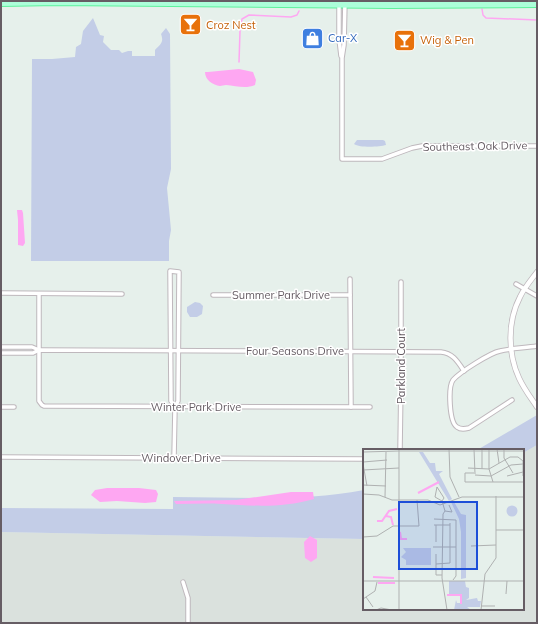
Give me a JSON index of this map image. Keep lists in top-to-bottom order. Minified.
{"streets":{"street":["Southeast Oak Drive","Summer Park Drive","Four Seasons Drive","Parkland Court","Winter Park Drive","Windover Drive"]},"crossings":[["Four Seasons Drive","Parkland Court"],["Four Seasons Drive","Winter Park Drive"]],"places":{"bar":["Croz Nest","Wig & Pen"],"shop":["Car-X"]}}
